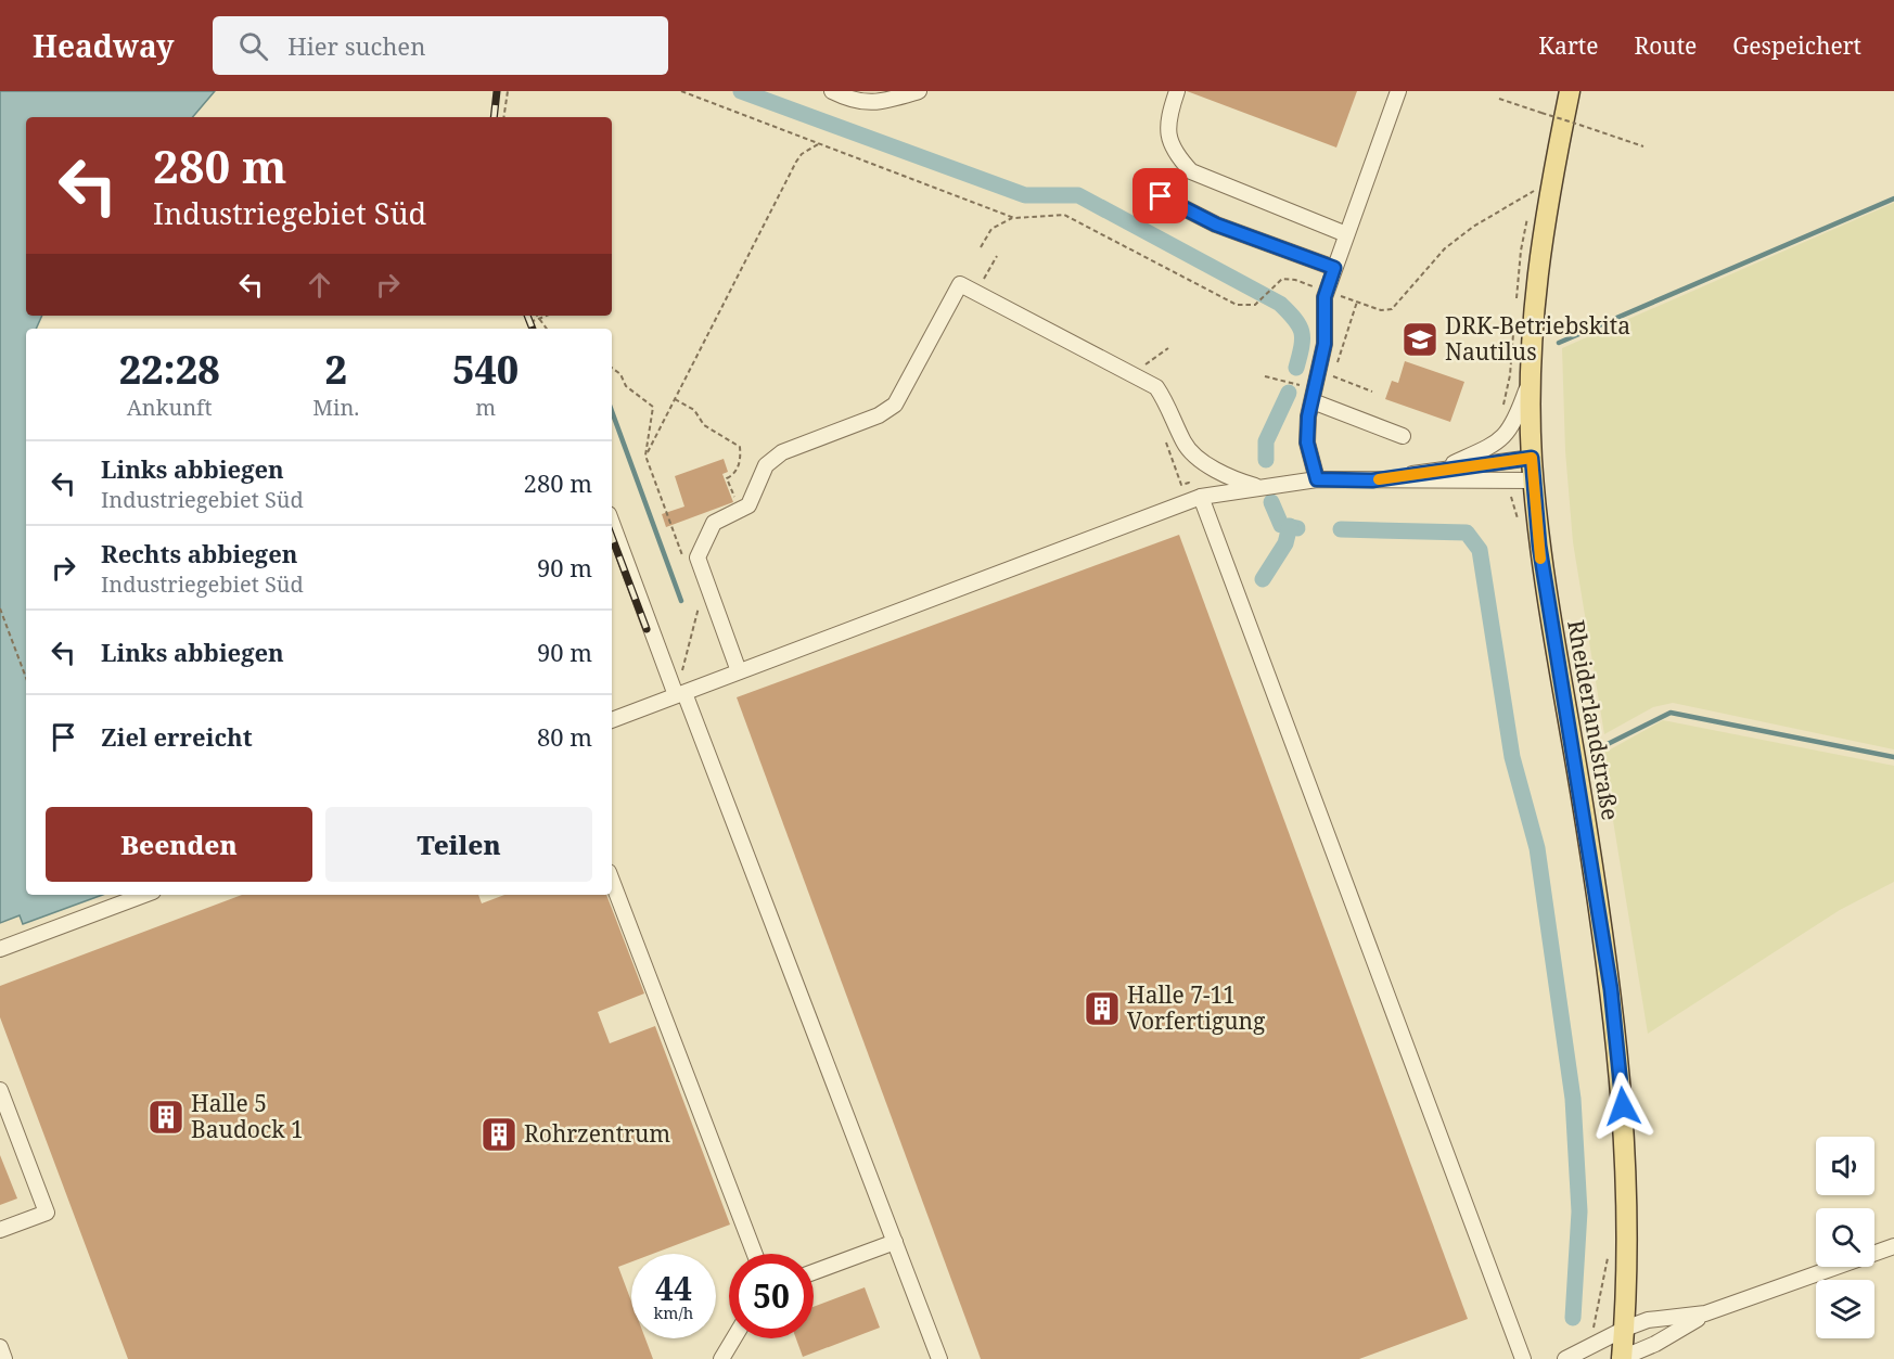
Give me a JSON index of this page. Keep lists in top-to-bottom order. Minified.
{"streets":{"main road":["Rheiderlandstraße"]},"places":{"school or university":["DRK-Betriebskita Nautilus"],"building":["Halle 7-11 Vorfertigung","Halle 5 Baudock 1","Rohrzentrum"]},"page":{"header":"Headway","search":"Hier suchen","nav":["Karte","Route","Gespeichert"],"turn":["280 m","Industriegebiet Süd"],"eta":["22:28","Ankunft","2","Min.","540","m"],"list":[{"name":"Links abbiegen","note":"Industriegebiet Süd","value":"280 m"},{"name":"Rechts abbiegen","note":"Industriegebiet Süd","value":"90 m"},{"name":"Links abbiegen","value":"90 m"},{"name":"Ziel erreicht","value":"80 m"}],"buttons":["Beenden","Teilen"],"speed":"44 km/h","limit":"50"}}
